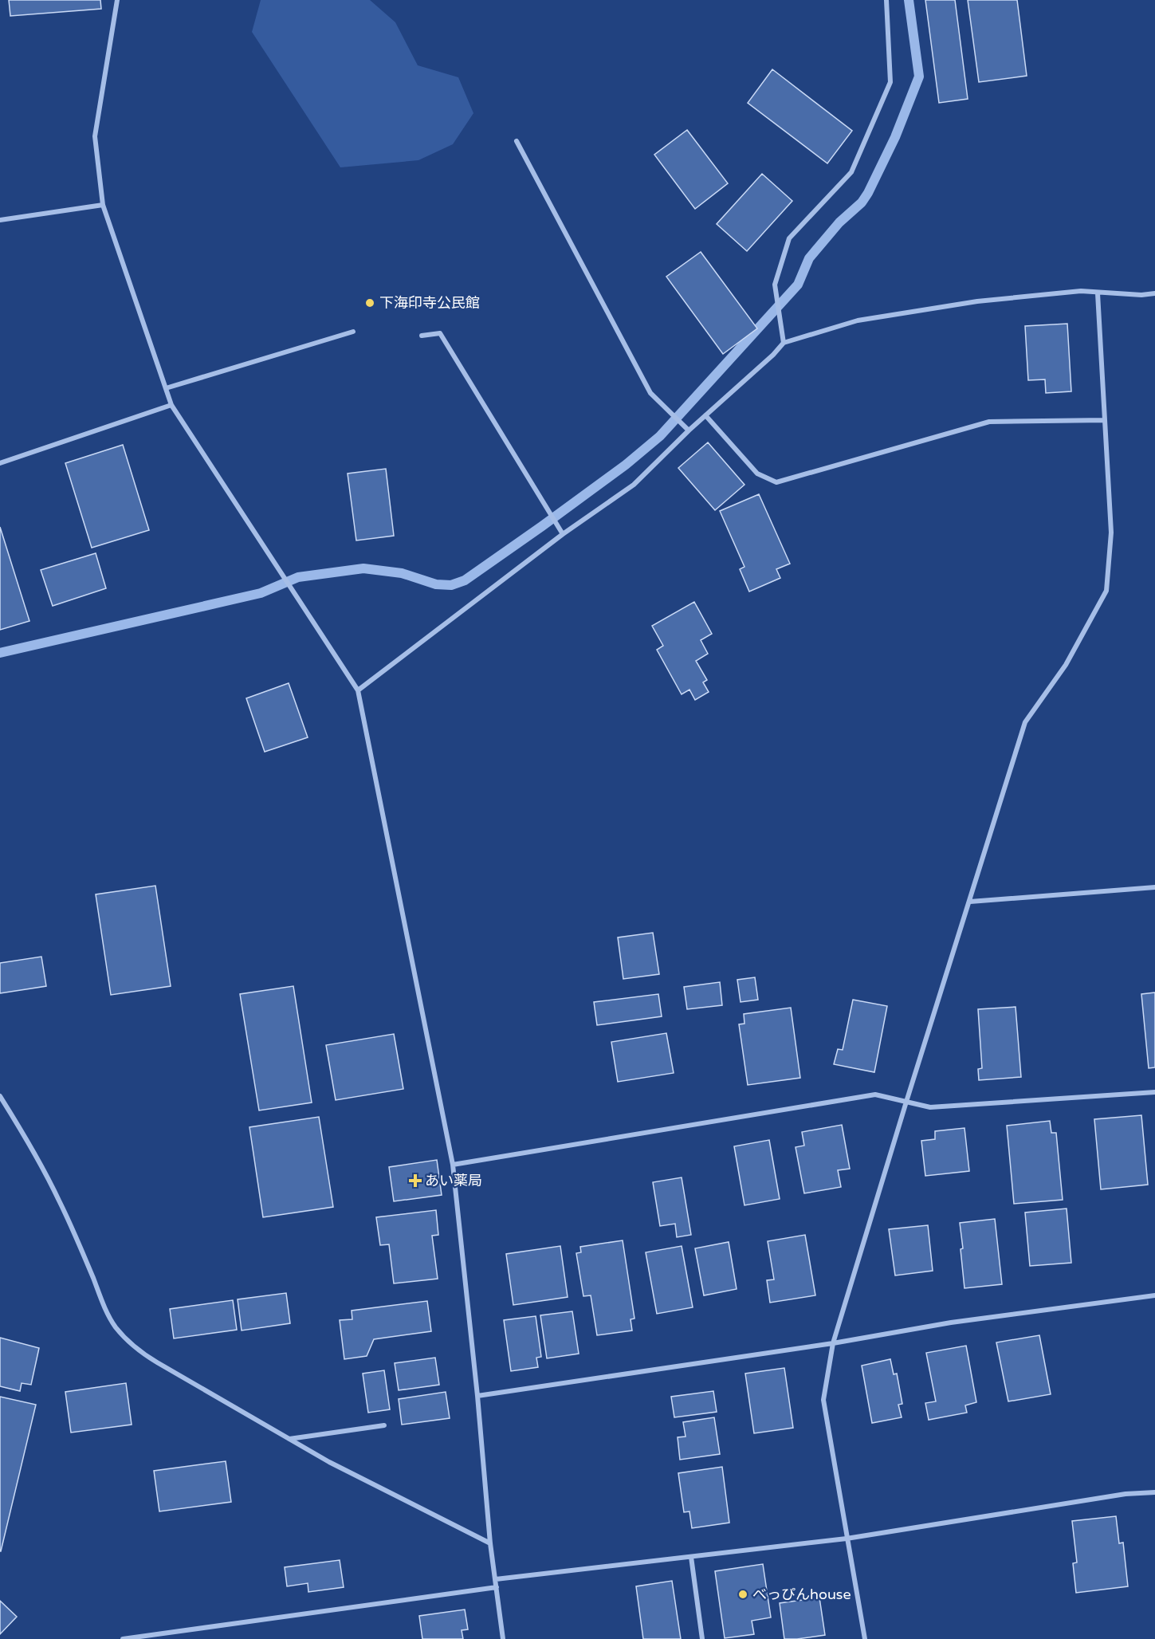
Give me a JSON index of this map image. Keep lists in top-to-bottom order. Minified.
{"places":{"other":["下海印寺公民館","べっぴんhouse"],"health":["あい薬局"]}}
